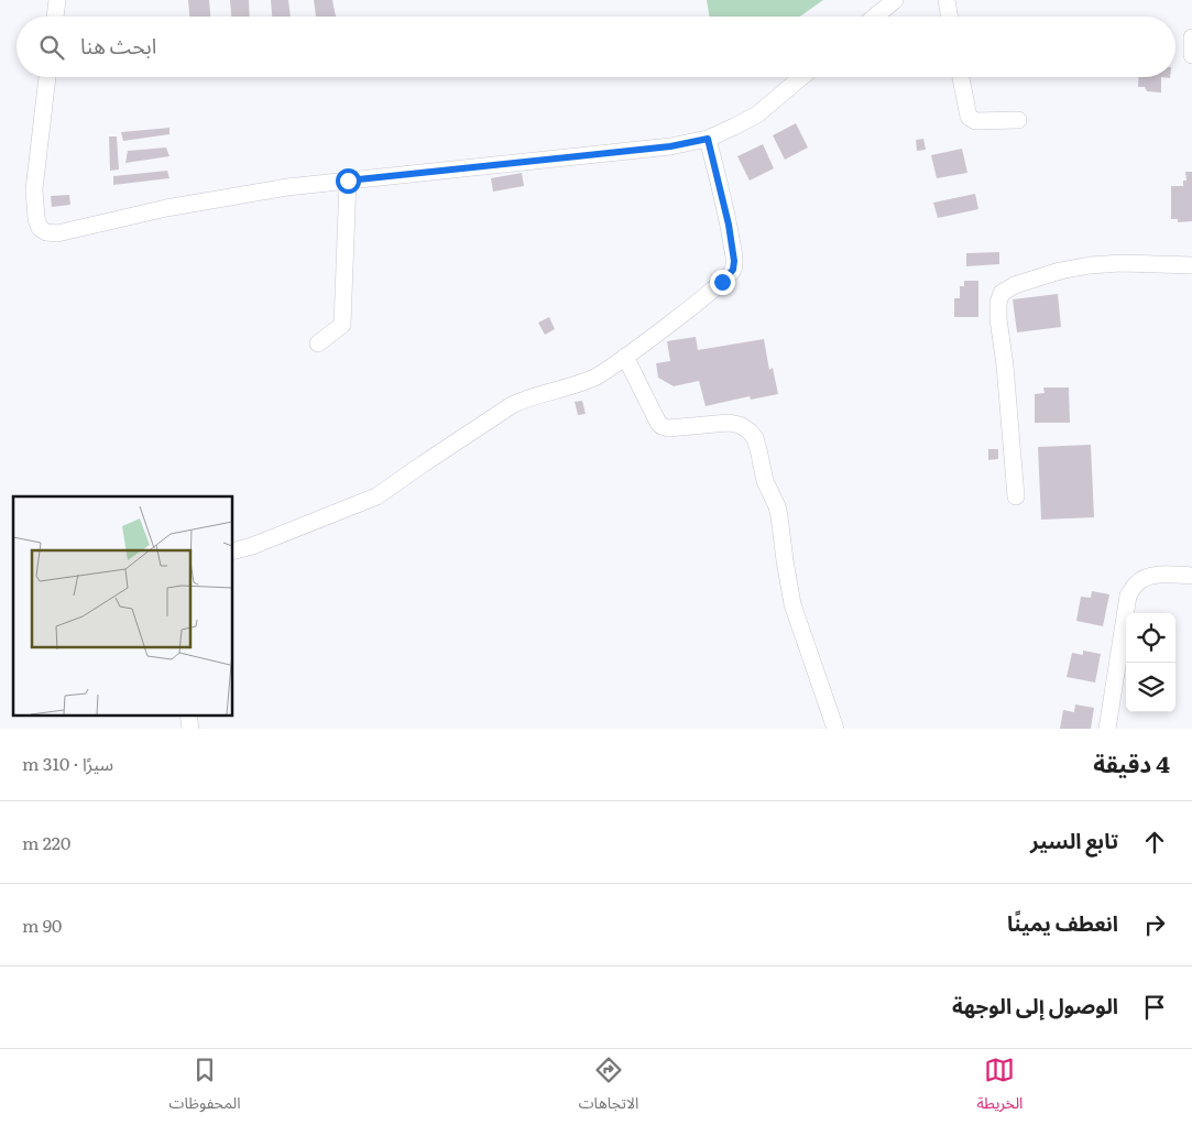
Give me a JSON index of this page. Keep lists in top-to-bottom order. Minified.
{"page":{"search":"ابحث هنا","heading":["4 دقيقة","سيرًا · 310 m"],"list":[["تابع السير","220 m"],["انعطف يمينًا","90 m"],"الوصول إلى الوجهة"],"nav":["الخريطة","الاتجاهات","المحفوظات"]}}
